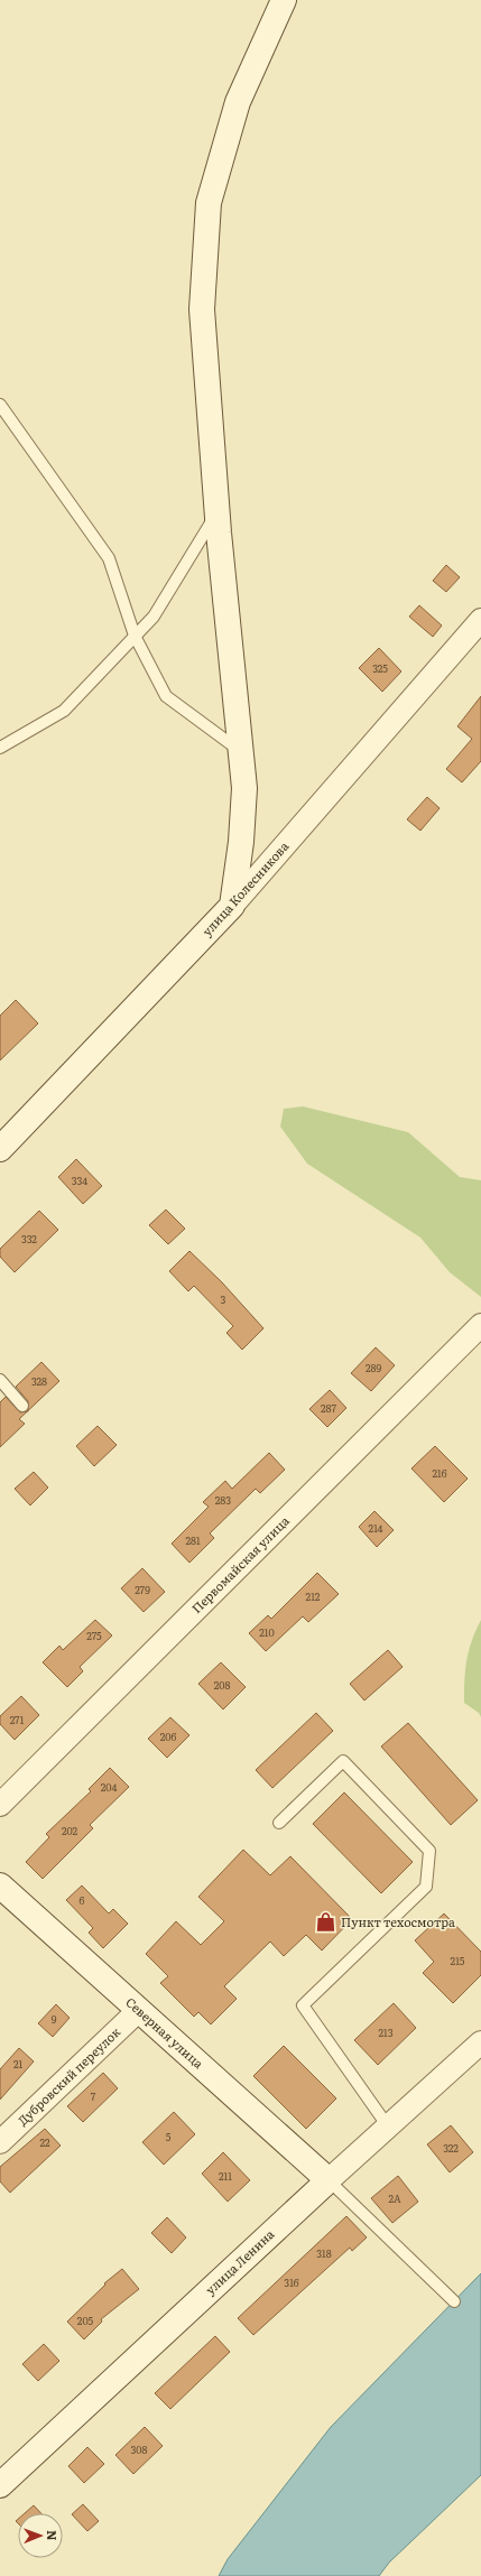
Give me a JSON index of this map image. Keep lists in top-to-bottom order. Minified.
{"streets":{"street":["улица Колесникова","Первомайская улица","Северная улица","Дубровский переулок","улица Ленина"]},"crossings":[["Северная улица","Дубровский переулок"],["Северная улица","улица Ленина"]],"places":{"shop":["Пункт техосмотра"]},"house_numbers":["325","334","332","3","289","328","287","216","283","214","281","279","212","210","275","208","271","206","204","202","6","215","9","213","21","7","5","22","322","211","2А","318","316","205","308"],"north":"right"}
